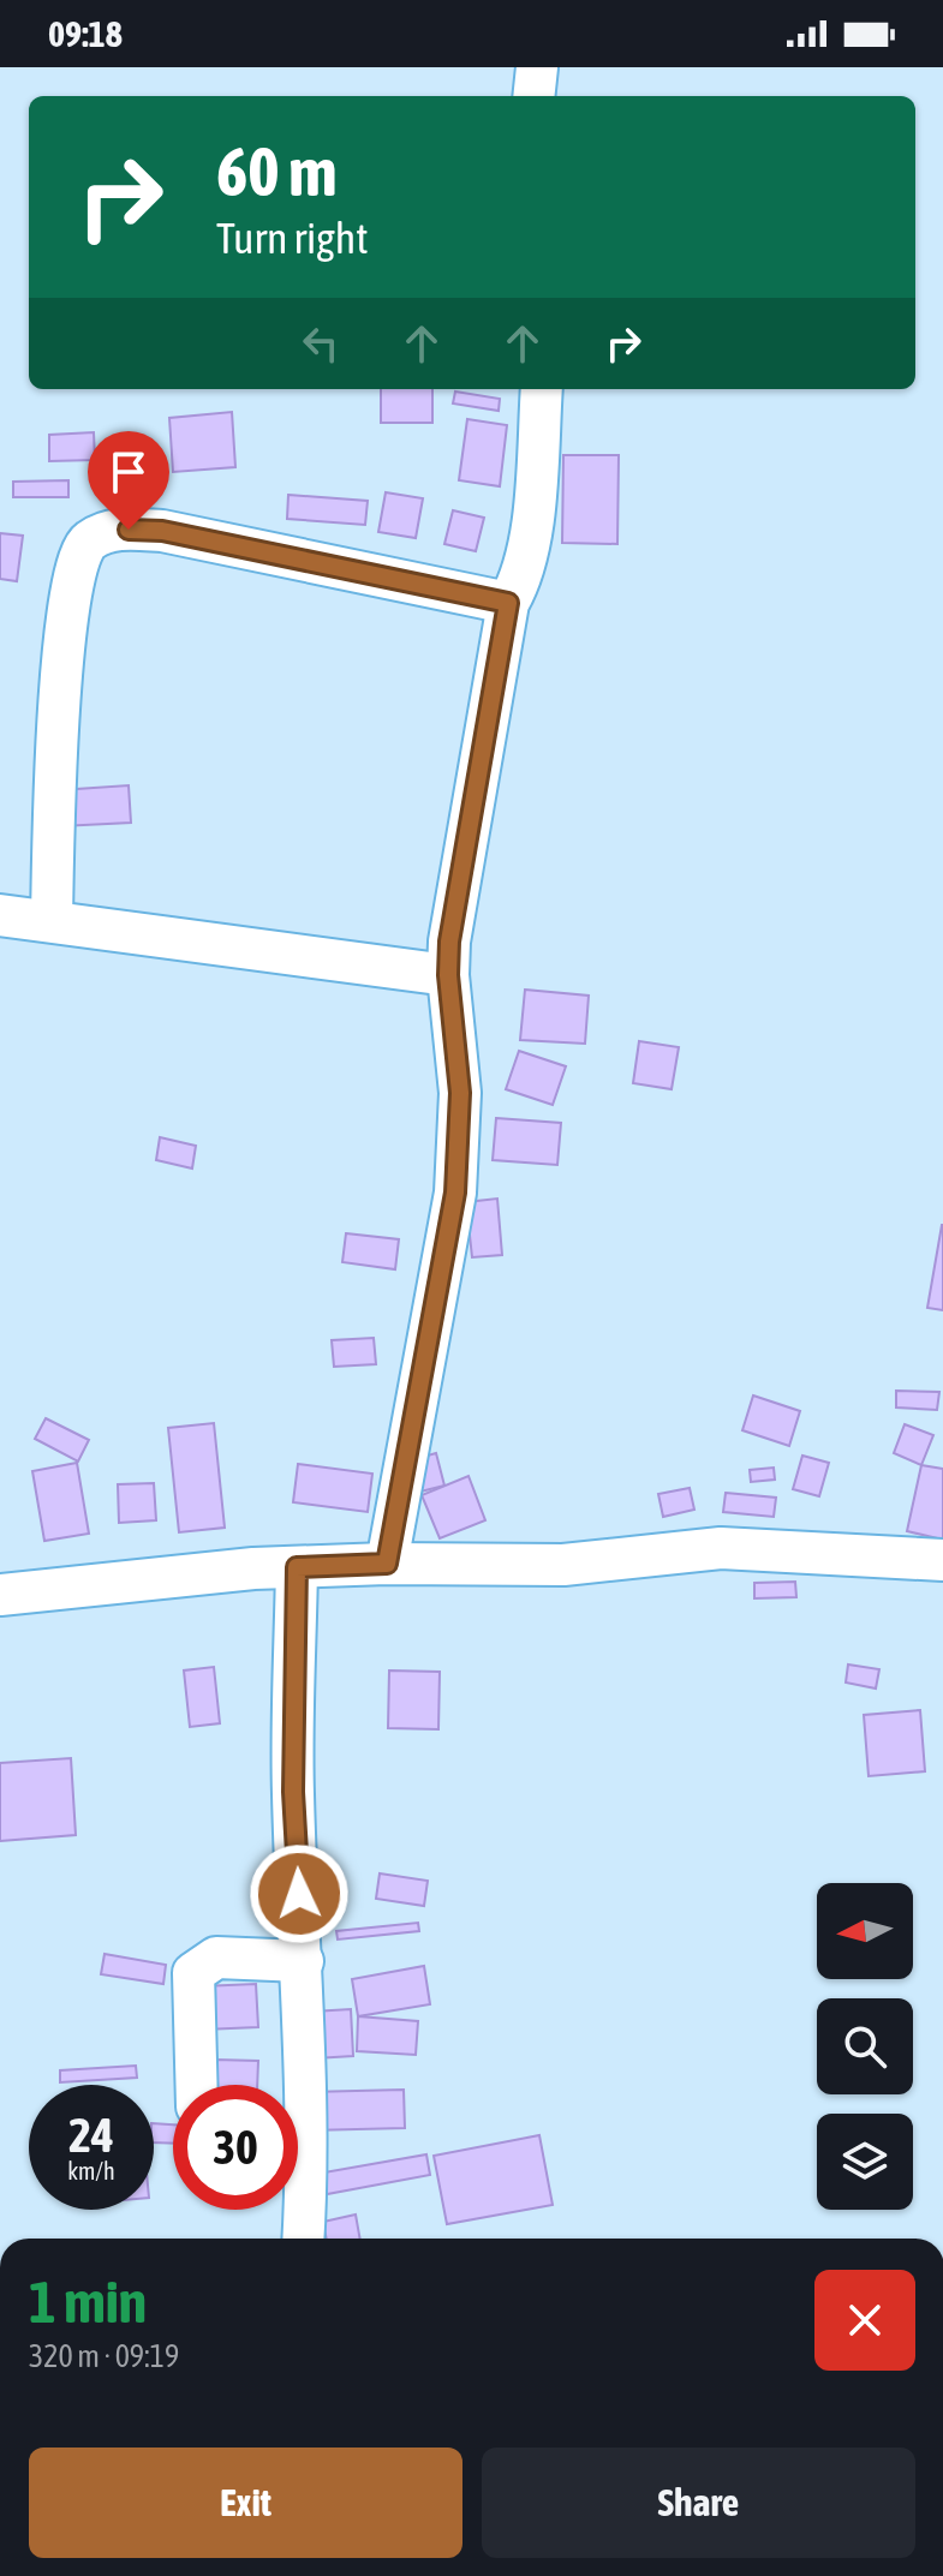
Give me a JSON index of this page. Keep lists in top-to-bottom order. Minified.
{"north":"left","page":{"status":"09:18","turn":["60 m","Turn right"],"speed":"24 km/h","limit":"30","heading":["1 min","320 m · 09:19"],"buttons":["Exit","Share"]}}
